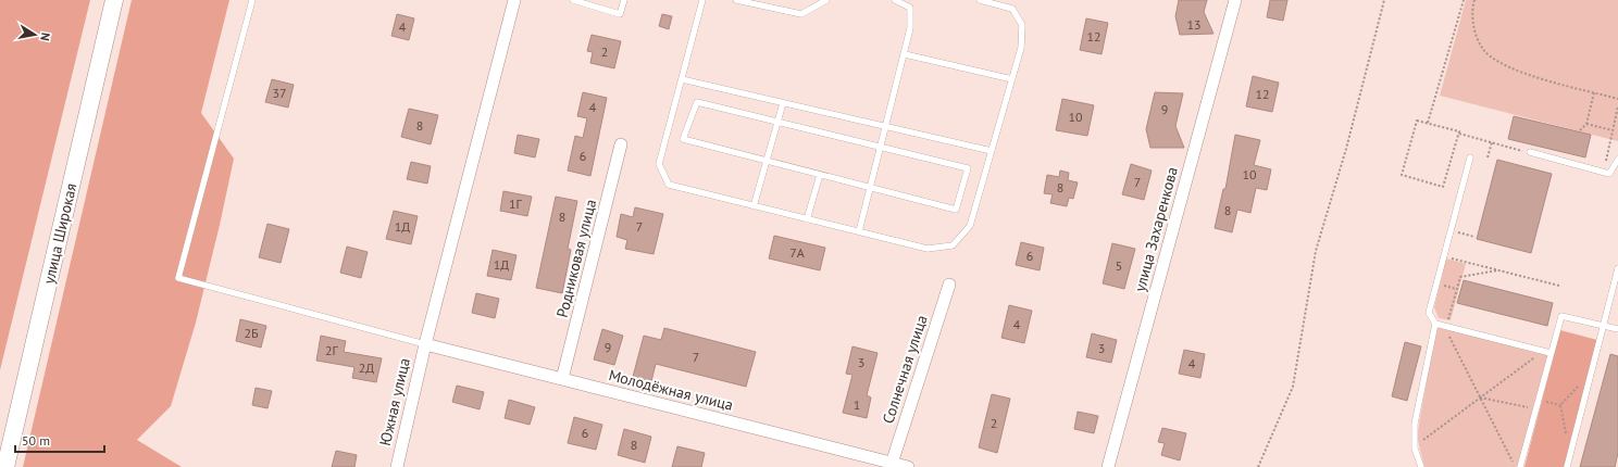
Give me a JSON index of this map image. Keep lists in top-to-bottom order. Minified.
{"streets":{"main road":["улица Широкая"],"street":["улица Захаренкова","Родниковая улица","Солнечная улица","Молодёжная улица","Южная улица"]},"crossings":[["Родниковая улица","Молодёжная улица"],["Солнечная улица","Молодёжная улица"],["Молодёжная улица","Южная улица"]],"house_numbers":["13","4","12","2","37","12","4","9","10","8","6","10","7","8","1Г","8","8","1Д","7","7А","6","1Д","5","4","2Б","9","3","2Г","7","3","4","2Д","1","2","6","8"],"scale_bar":"50 m","north":"right"}
